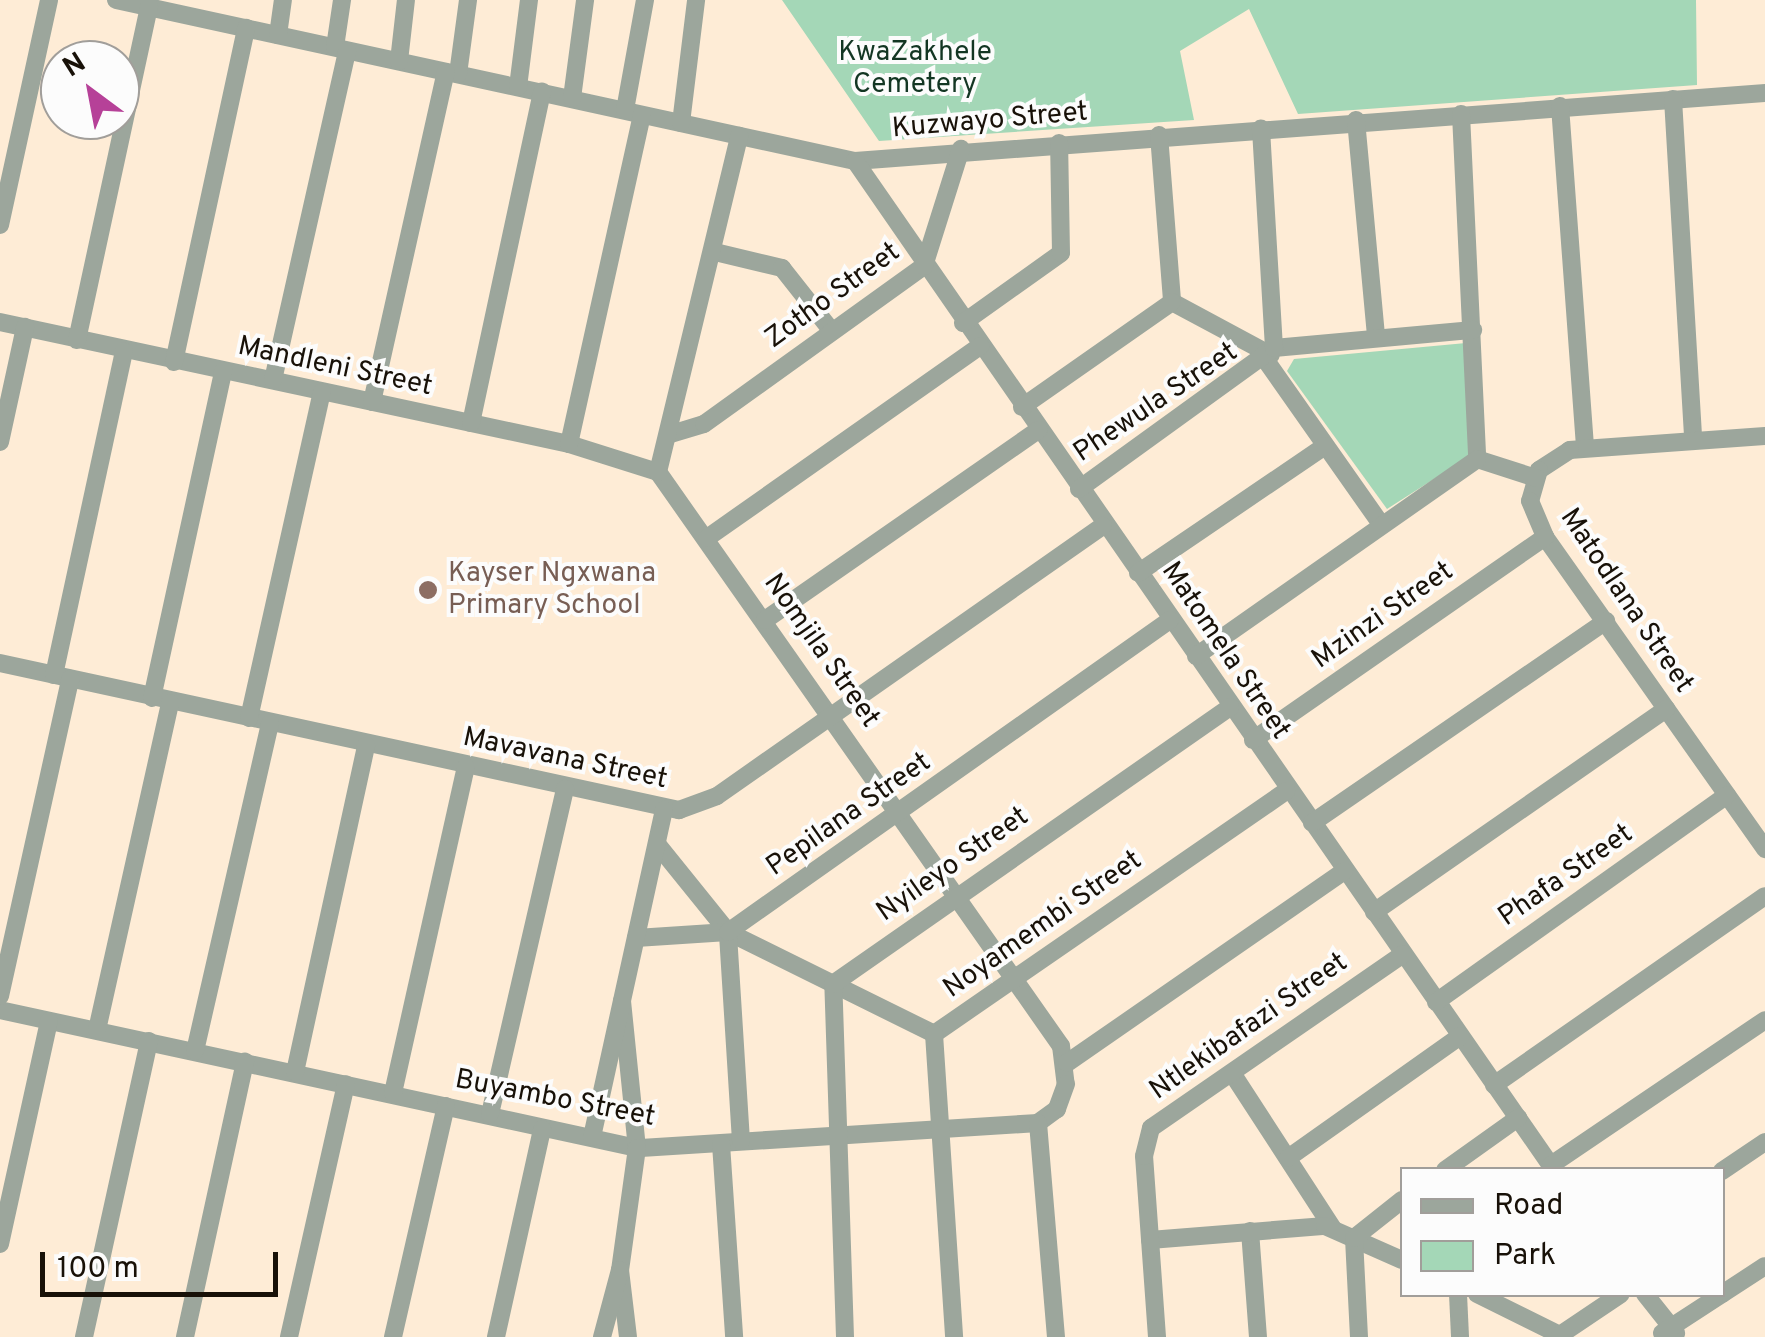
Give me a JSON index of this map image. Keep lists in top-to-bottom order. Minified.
{"streets":{"street":["Kuzwayo Street","Zotho Street","Mandleni Street","Phewula Street","Matodlana Street","Mzinzi Street","Nomjila Street","Matomela Street","Mavavana Street","Pepilana Street","Nyileyo Street","Phafa Street","Noyamembi Street","Ntlekibafazi Street","Buyambo Street"]},"crossings":[["Kuzwayo Street","Zotho Street"],["Kuzwayo Street","Phewula Street"],["Kuzwayo Street","Matomela Street"],["Zotho Street","Matomela Street"],["Mandleni Street","Nomjila Street"],["Phewula Street","Matomela Street"],["Matodlana Street","Mzinzi Street"],["Matodlana Street","Phafa Street"],["Mzinzi Street","Matomela Street"],["Nomjila Street","Mavavana Street"],["Nomjila Street","Pepilana Street"],["Nomjila Street","Nyileyo Street"],["Nomjila Street","Noyamembi Street"],["Matomela Street","Mavavana Street"],["Matomela Street","Pepilana Street"],["Matomela Street","Nyileyo Street"],["Matomela Street","Phafa Street"],["Matomela Street","Noyamembi Street"],["Matomela Street","Ntlekibafazi Street"],["Noyamembi Street","Buyambo Street"]],"parks":["KwaZakhele Cemetery"],"places":["Kayser Ngxwana Primary School"],"legend":["Road","Park"],"scale_bar":"100 m","north":"top left"}
